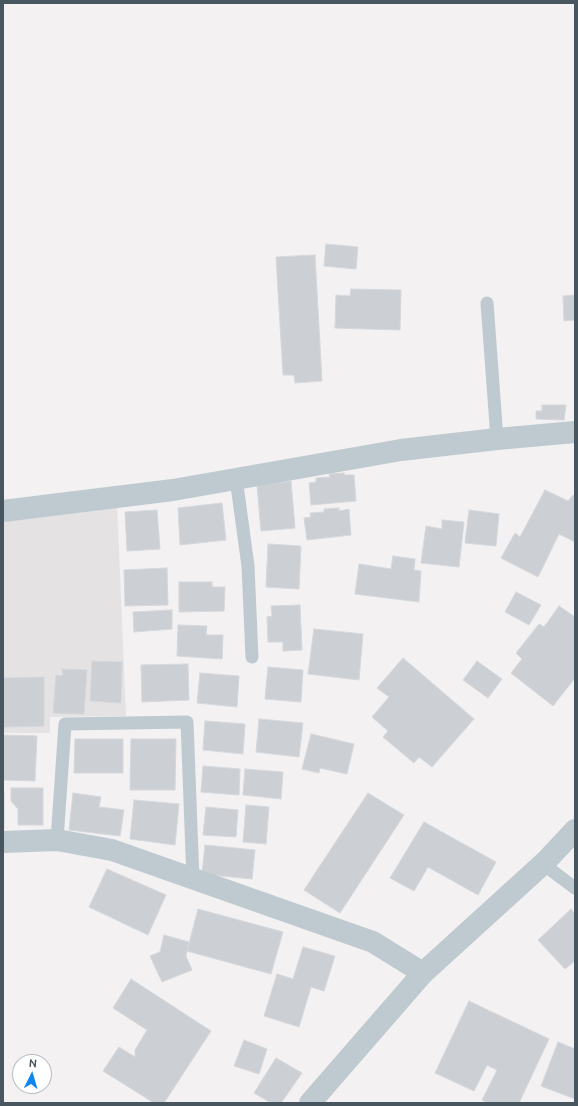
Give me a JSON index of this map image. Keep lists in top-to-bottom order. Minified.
{"north":"top"}
